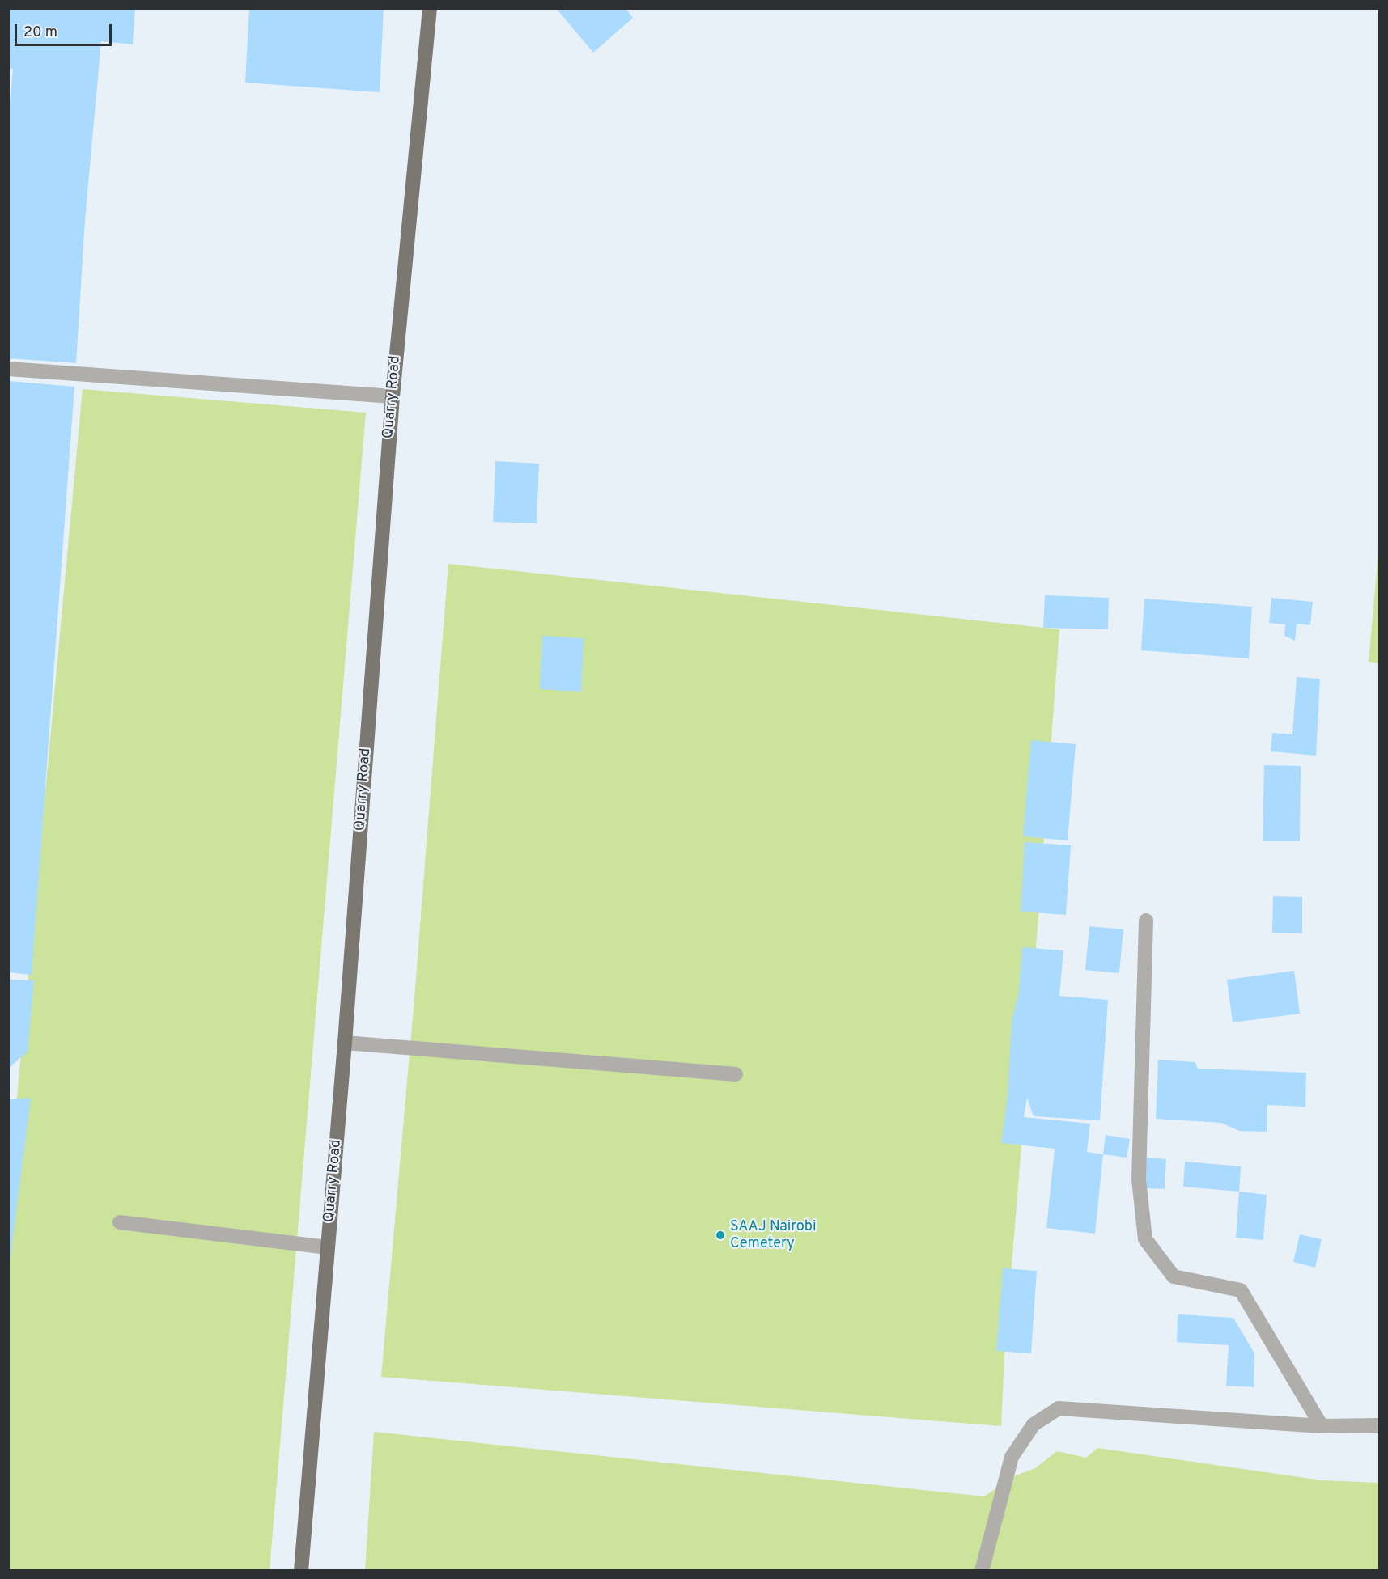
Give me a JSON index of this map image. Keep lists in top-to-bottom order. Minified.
{"streets":{"main road":["Quarry Road"]},"places":["SAAJ Nairobi Cemetery"],"scale_bar":"20 m"}
